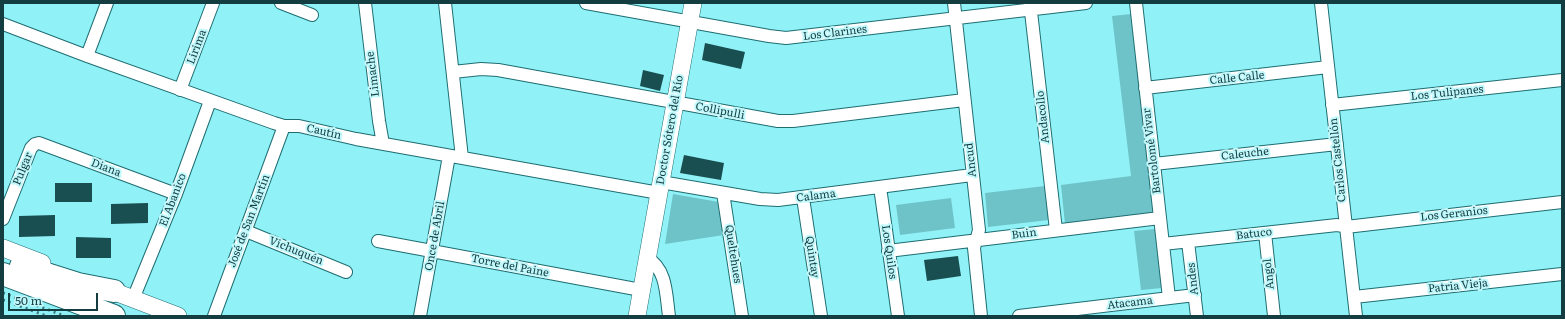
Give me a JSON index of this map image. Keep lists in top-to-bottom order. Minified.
{"streets":{"main road":["Doctor Sótero del Río"],"street":["Los Clarines","Lirima","Limache","Calle Calle","Los Tulipanes","Collipulli","Andacollo","Cautín","Bartolomé Vivar","Caleuche","Ancud","Carlos Castellón","Diana","Pulgar","Calama","El Abanico","Los Geranios","José de San Martín","Buin","Batuco","Once de Abril","Vichuquén","Los Quilos","Queltehues","Quintay","Torre del Paine","Angol","Andes","Patria Vieja","Atacama"]},"crossings":[["Los Clarines","Andacollo"],["Los Clarines","Doctor Sótero del Río"],["Los Clarines","Ancud"],["Lirima","Cautín"],["Limache","Cautín"],["Calle Calle","Bartolomé Vivar"],["Calle Calle","Carlos Castellón"],["Los Tulipanes","Carlos Castellón"],["Collipulli","Doctor Sótero del Río"],["Collipulli","Ancud"],["Andacollo","Buin"],["Doctor Sótero del Río","Cautín"],["Doctor Sótero del Río","Calama"],["Doctor Sótero del Río","Torre del Paine"],["Cautín","Calama"],["Cautín","El Abanico"],["Cautín","José de San Martín"],["Cautín","Once de Abril"],["Bartolomé Vivar","Caleuche"],["Bartolomé Vivar","Buin"],["Bartolomé Vivar","Batuco"],["Bartolomé Vivar","Atacama"],["Caleuche","Carlos Castellón"],["Ancud","Calama"],["Ancud","Buin"],["Carlos Castellón","Los Geranios"],["Carlos Castellón","Batuco"],["Carlos Castellón","Patria Vieja"],["Diana","Pulgar"],["Diana","El Abanico"],["Calama","Los Quilos"],["Calama","Queltehues"],["Calama","Quintay"],["Los Geranios","Batuco"],["José de San Martín","Vichuquén"],["Buin","Los Quilos"],["Batuco","Angol"],["Batuco","Andes"],["Once de Abril","Torre del Paine"],["Andes","Atacama"]],"scale_bar":"50 m"}
